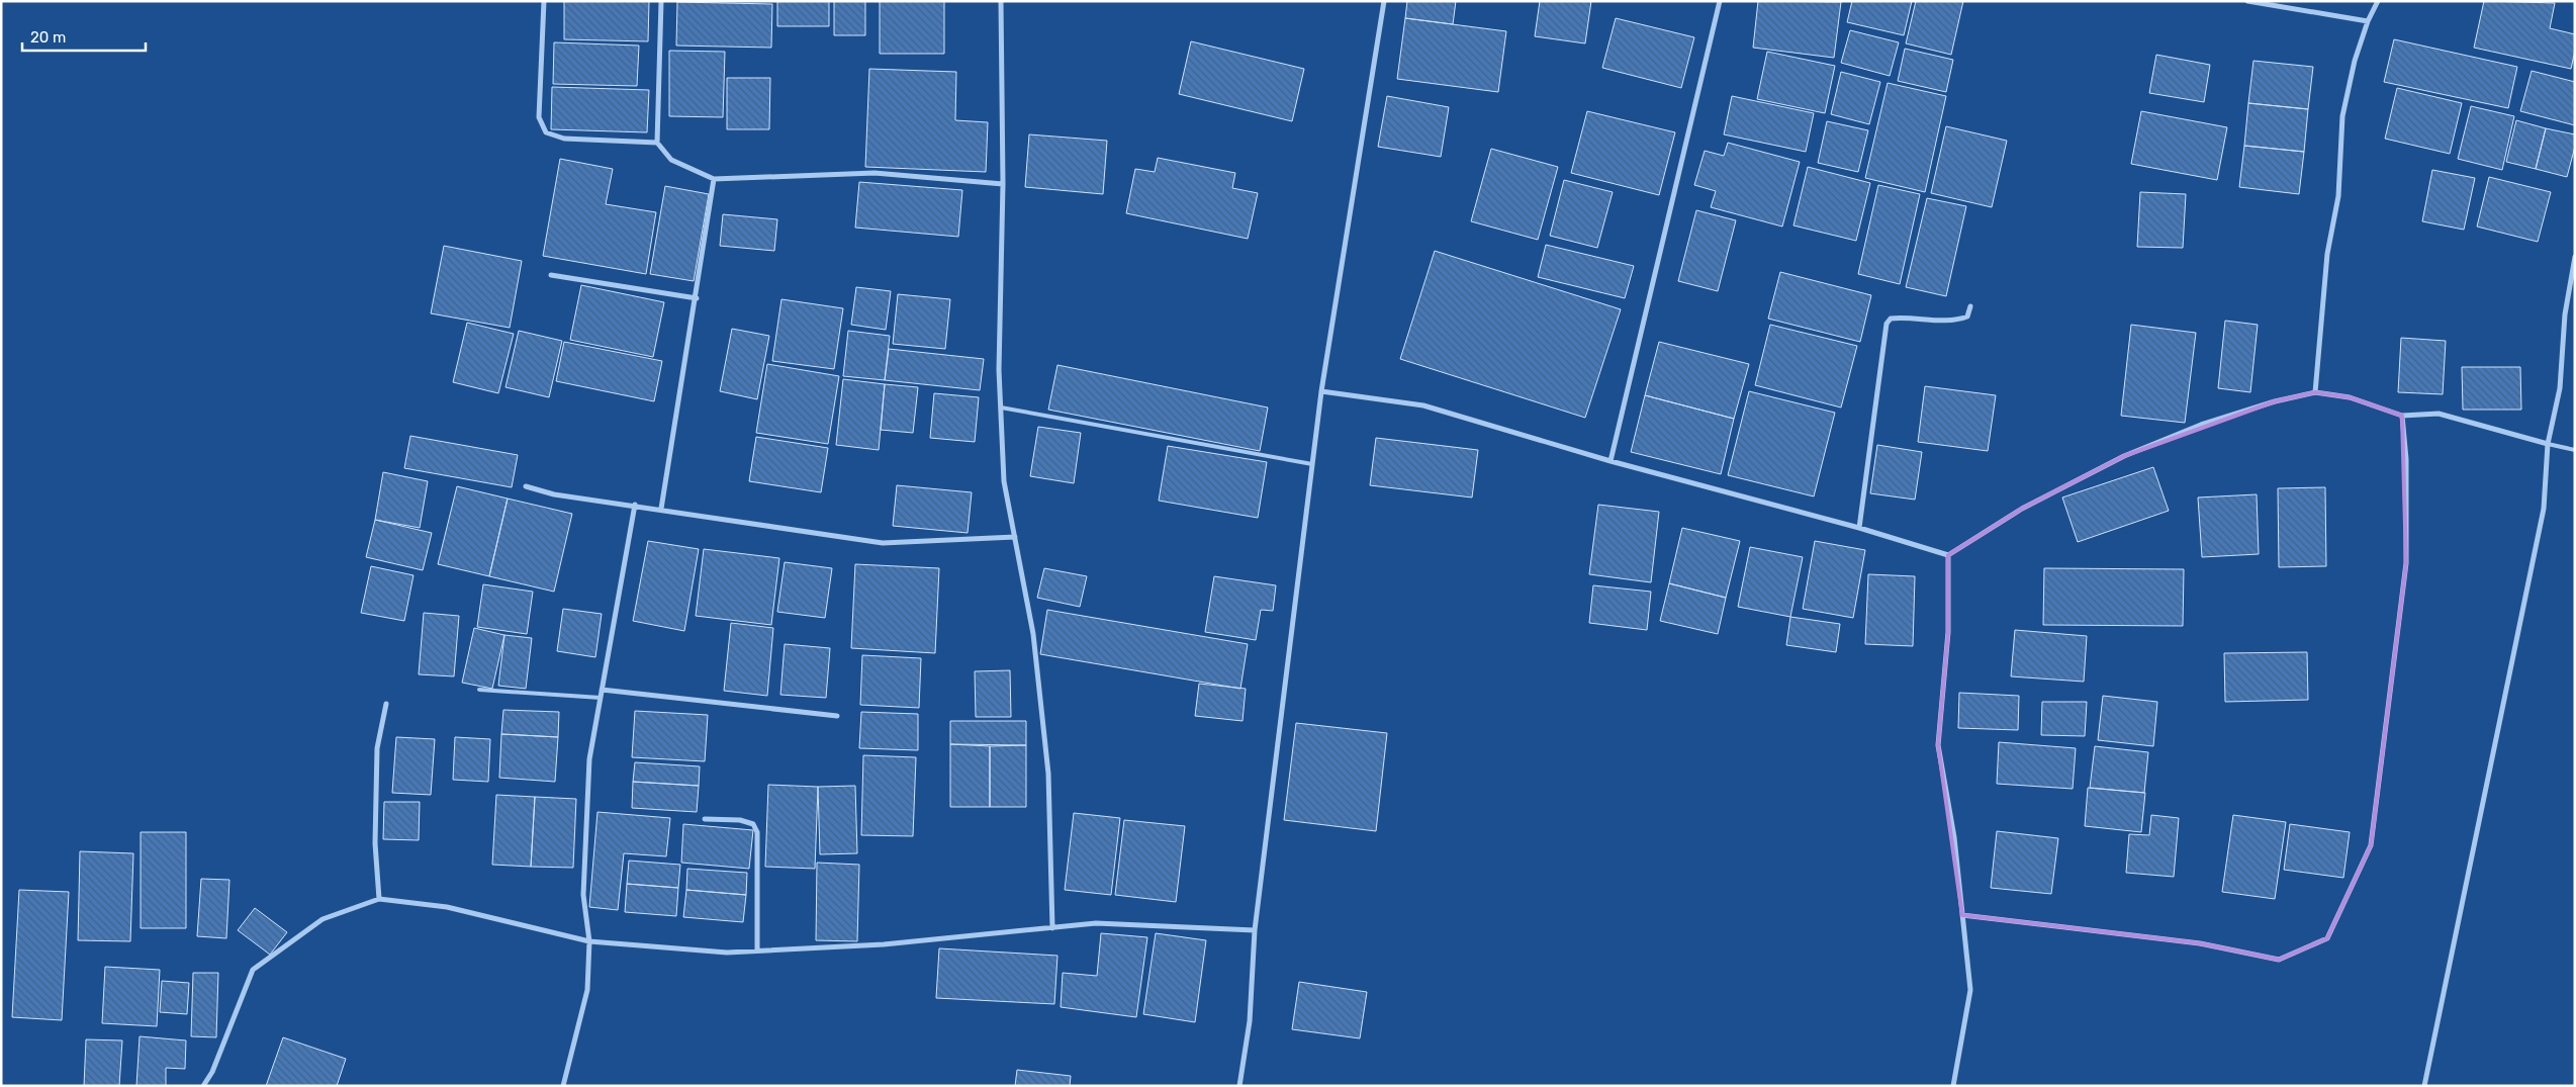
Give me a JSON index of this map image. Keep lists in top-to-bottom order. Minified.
{"scale_bar":"20 m"}
